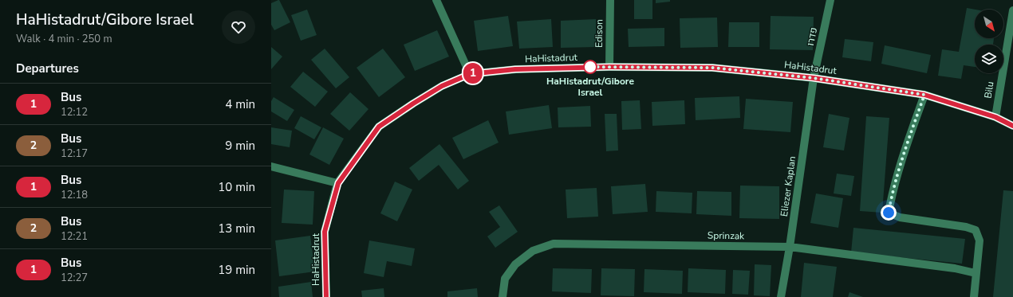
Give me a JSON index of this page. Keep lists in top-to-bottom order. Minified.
{"streets":{"street":["Edison","פדרו","HaHistadrut","Bilu","Eliezer Kaplan","Sprinzak"]},"crossings":[["Edison","HaHistadrut"],["פדרו","HaHistadrut"],["פדרו","Eliezer Kaplan"],["HaHistadrut","Bilu"],["HaHistadrut","Eliezer Kaplan"],["Eliezer Kaplan","Sprinzak"]],"places":["HaHistadrut/Gibore Israel"],"lines":["bus line 1"],"north":"bottom right","page":{"heading":[["HaHistadrut/Gibore Israel","Walk · 4 min · 250 m"],"Departures"],"on_map":"1","list":[{"mark":"1","name":"Bus","note":"12:12","value":"4 min"},{"mark":"2","name":"Bus","note":"12:17","value":"9 min"},{"mark":"1","name":"Bus","note":"12:18","value":"10 min"},{"mark":"2","name":"Bus","note":"12:21","value":"13 min"},{"mark":"1","name":"Bus","note":"12:27","value":"19 min"}]}}
